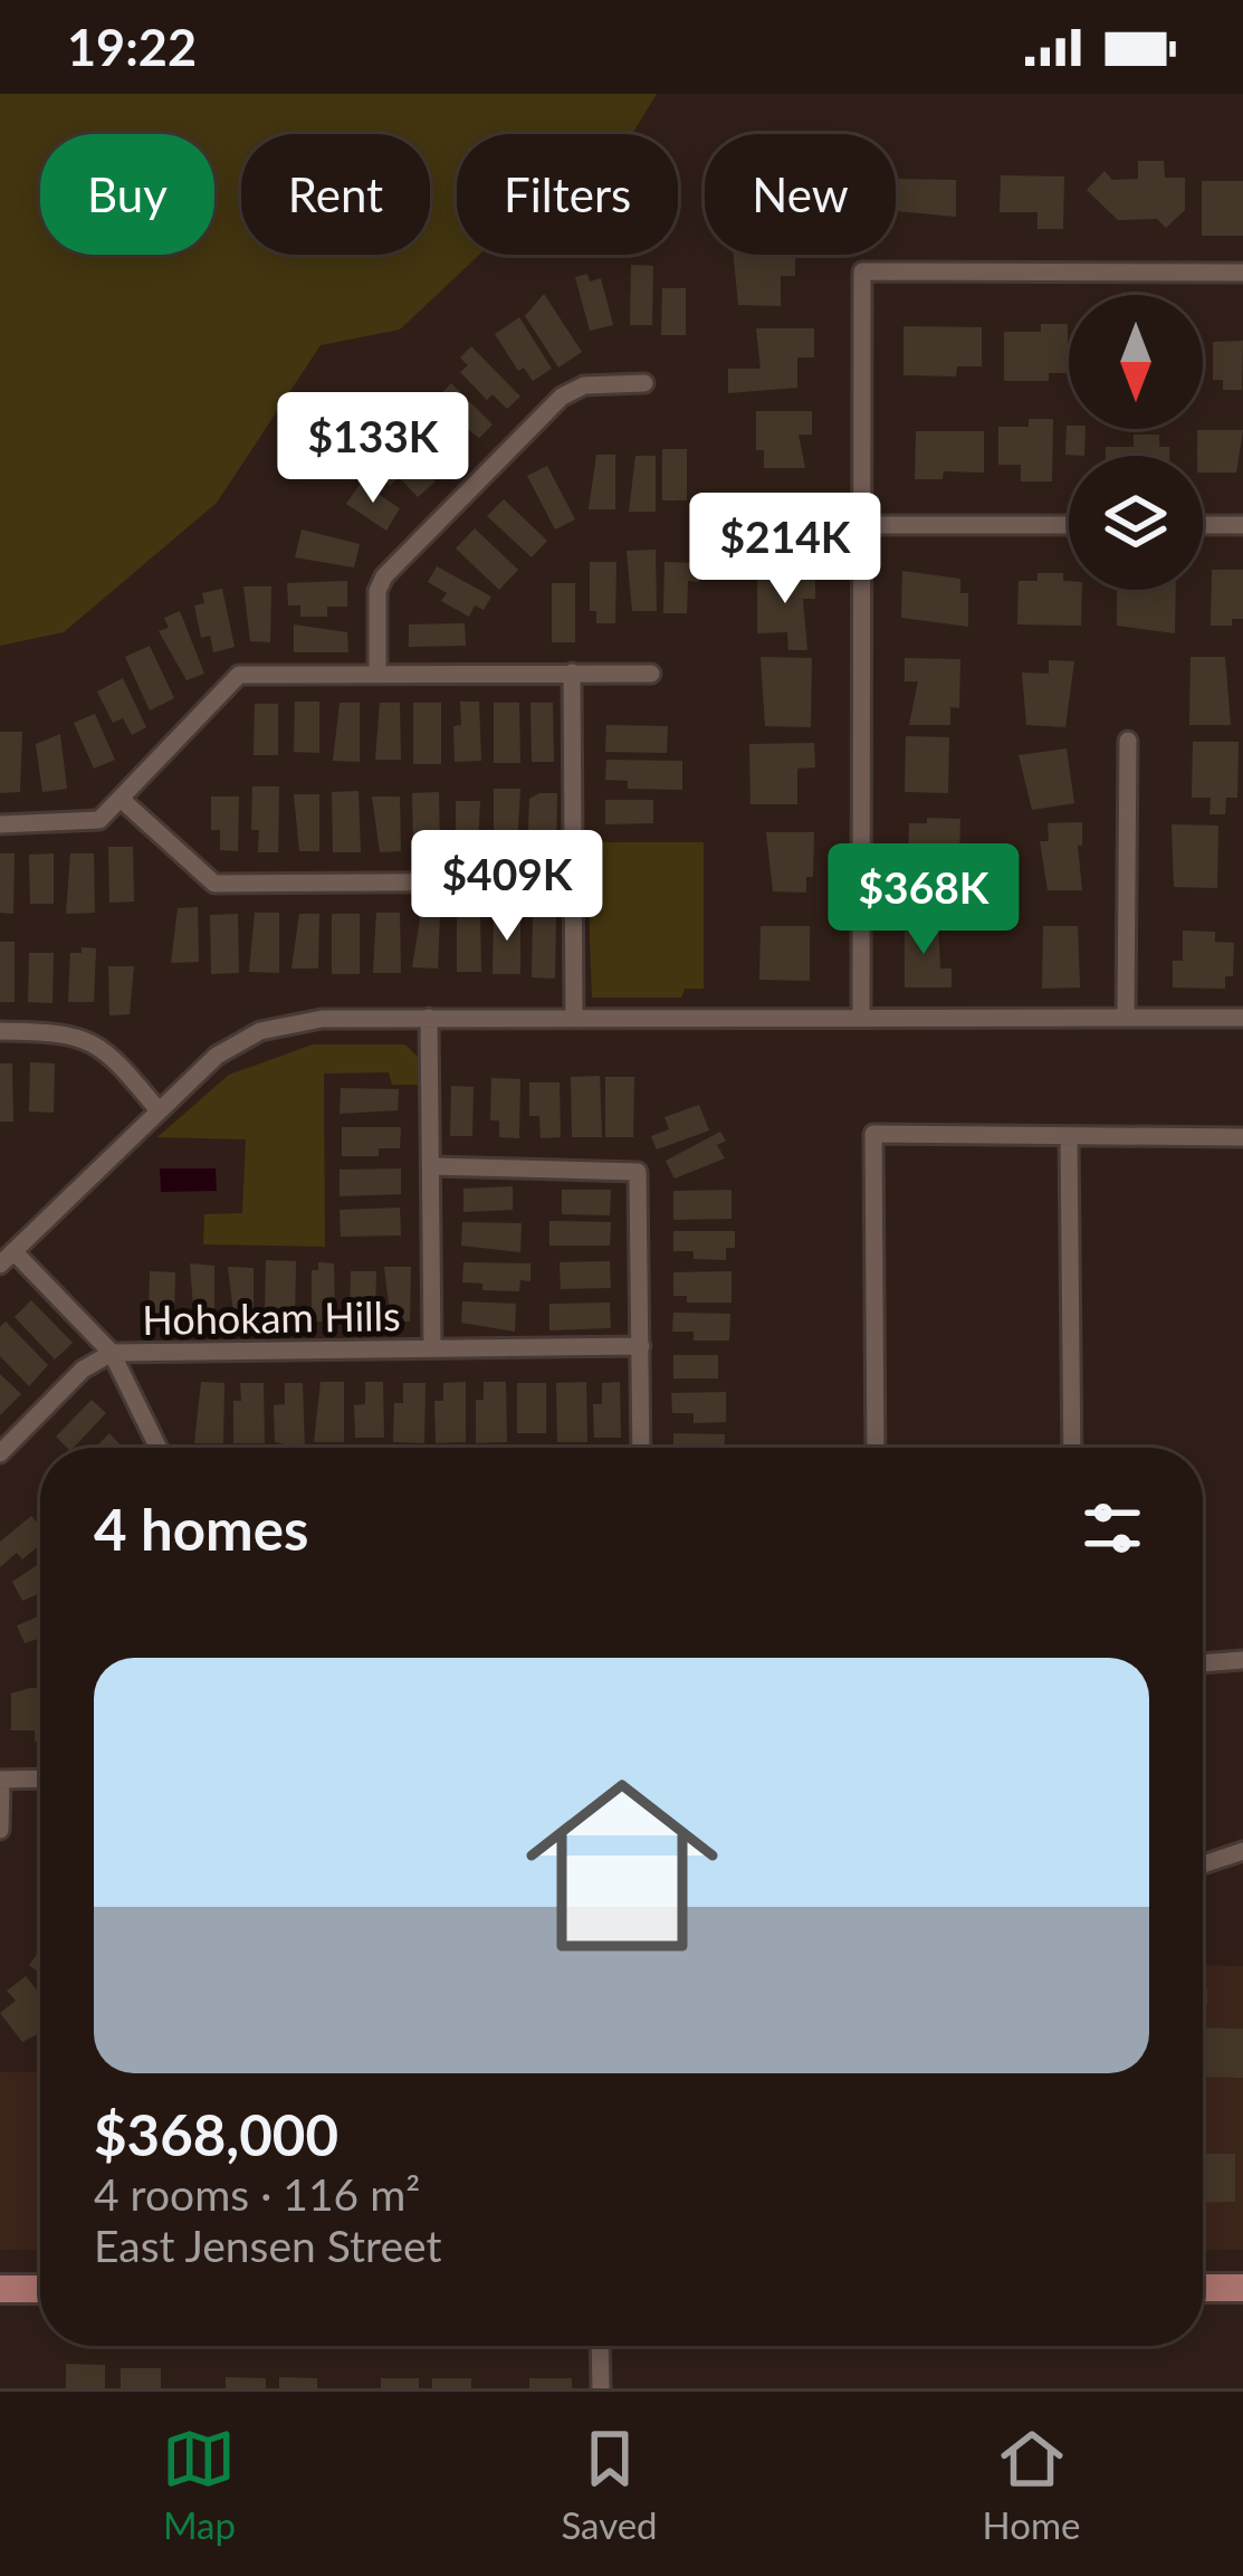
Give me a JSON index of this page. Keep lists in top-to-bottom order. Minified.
{"streets":{"street":["Hohokam Hills"]},"north":"bottom","page":{"status":"19:22","chip":["Buy","Rent","Filters","New"],"price":["$133K","$214K","$409K","$368K"],"heading":"4 homes","list":[{"name":"$368,000","note":"4 rooms · 116 m² · East Jensen Street"}],"tabs":["Map","Saved","Home"]}}
